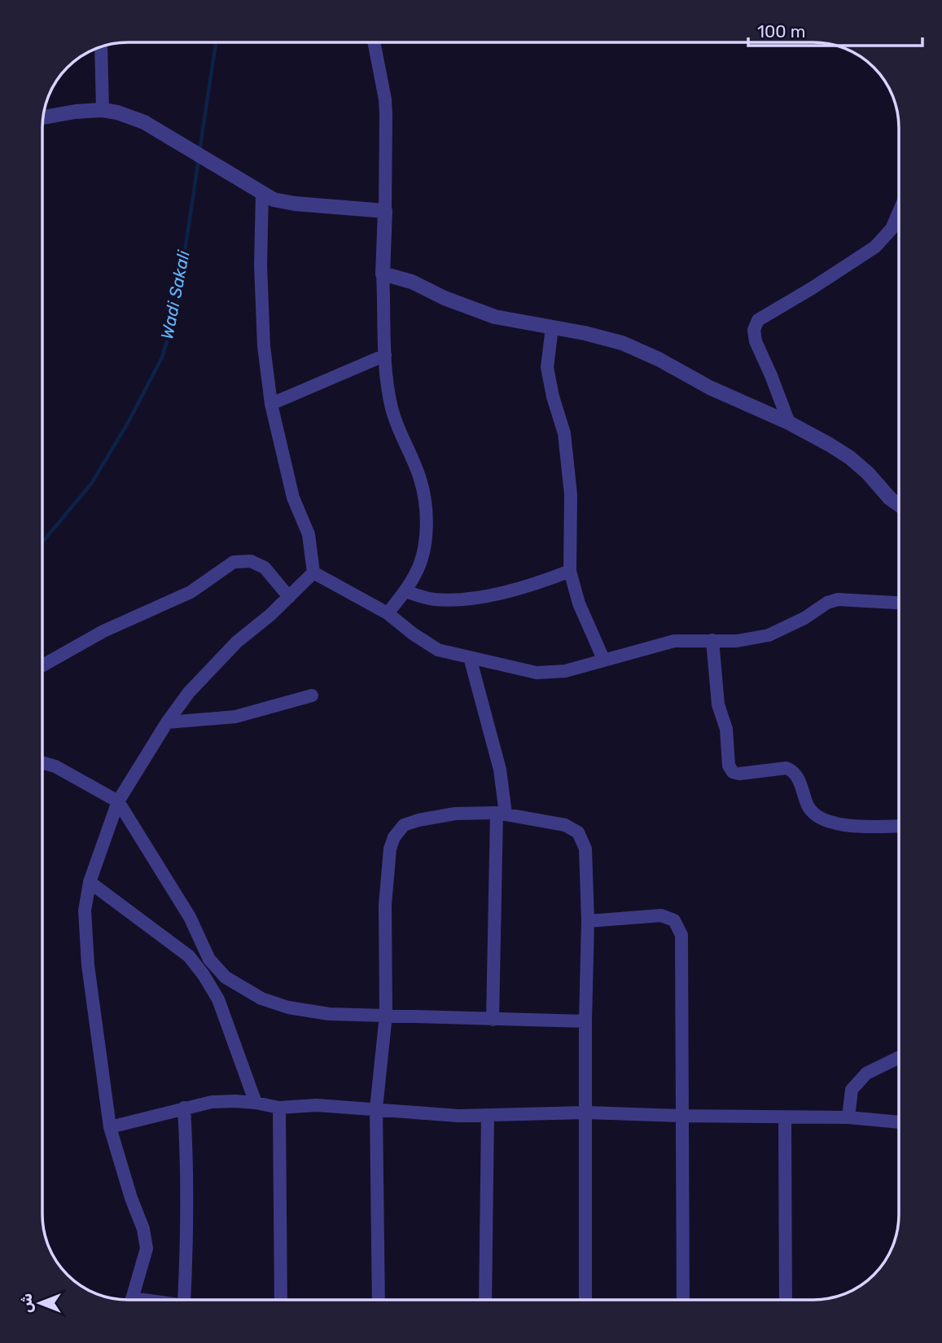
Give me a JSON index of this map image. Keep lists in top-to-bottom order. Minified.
{"water":["Wadi Sakali"],"scale_bar":"100 m","north":"left"}
